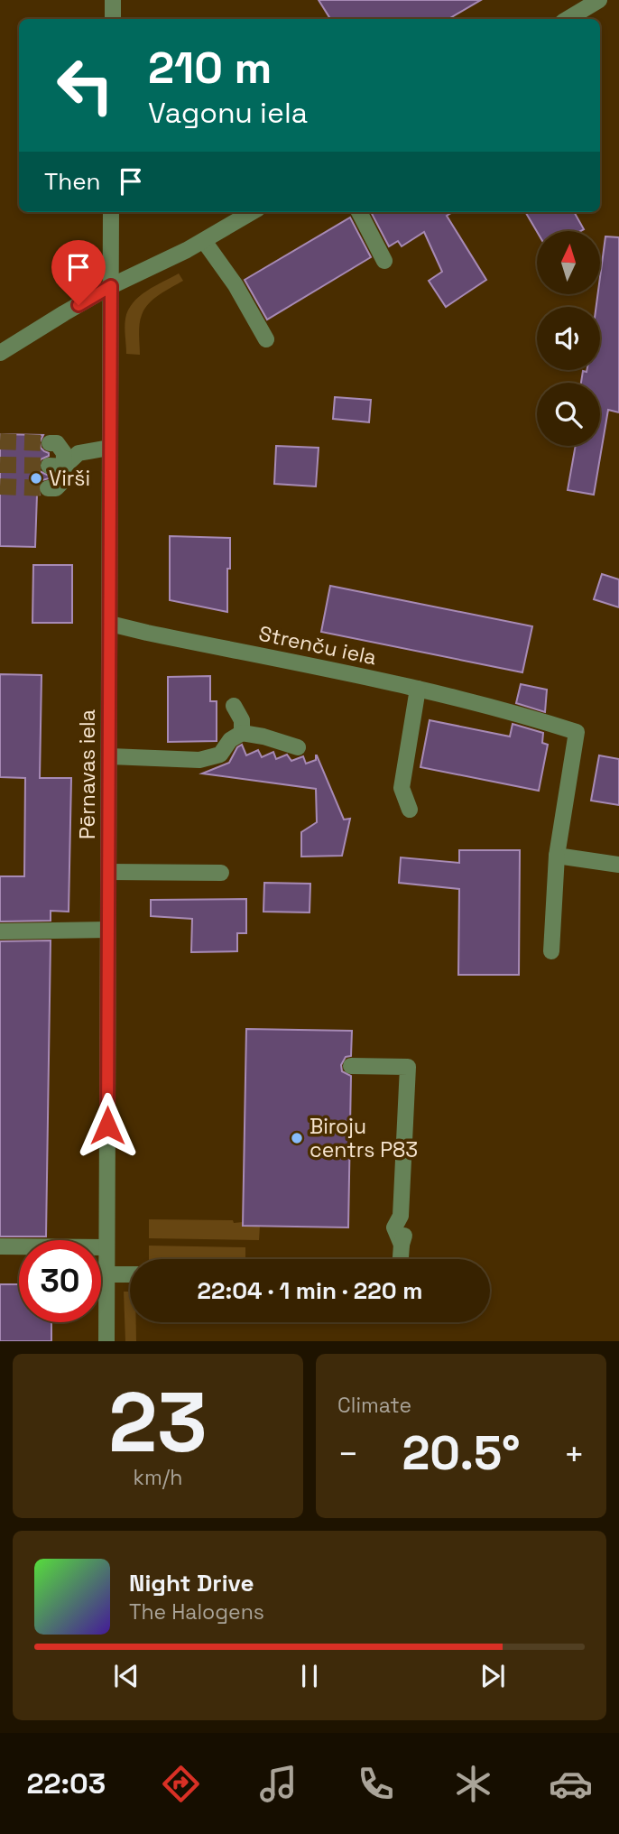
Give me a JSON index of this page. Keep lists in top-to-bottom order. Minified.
{"streets":{"street":["Strenču iela","Pērnavas iela"]},"crossings":[["Strenču iela","Pērnavas iela"]],"places":["Virši","Biroju centrs P83"],"north":"top","page":{"turn":["210 m","Vagonu iela"],"then":"Then","limit":"30","trip":"22:04 · 1 min · 220 m","tile":[["23","km/h"],"Climate"],"heat":["−","20.5°","+"],"song":["Night Drive","The Halogens"],"tabs":"22:03"}}
